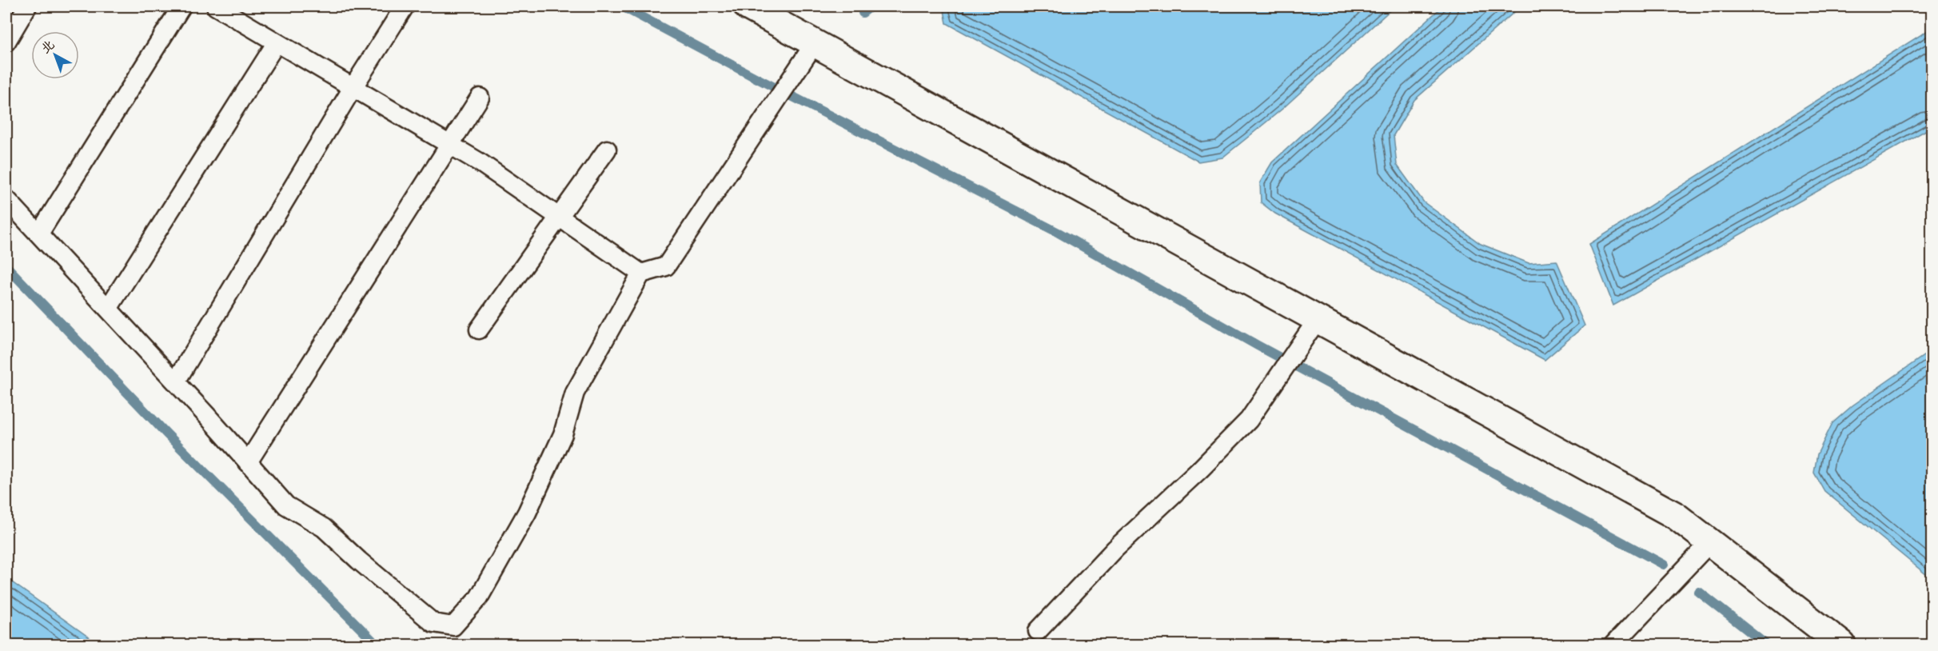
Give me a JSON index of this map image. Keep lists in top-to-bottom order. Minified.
{"north":"top left"}
